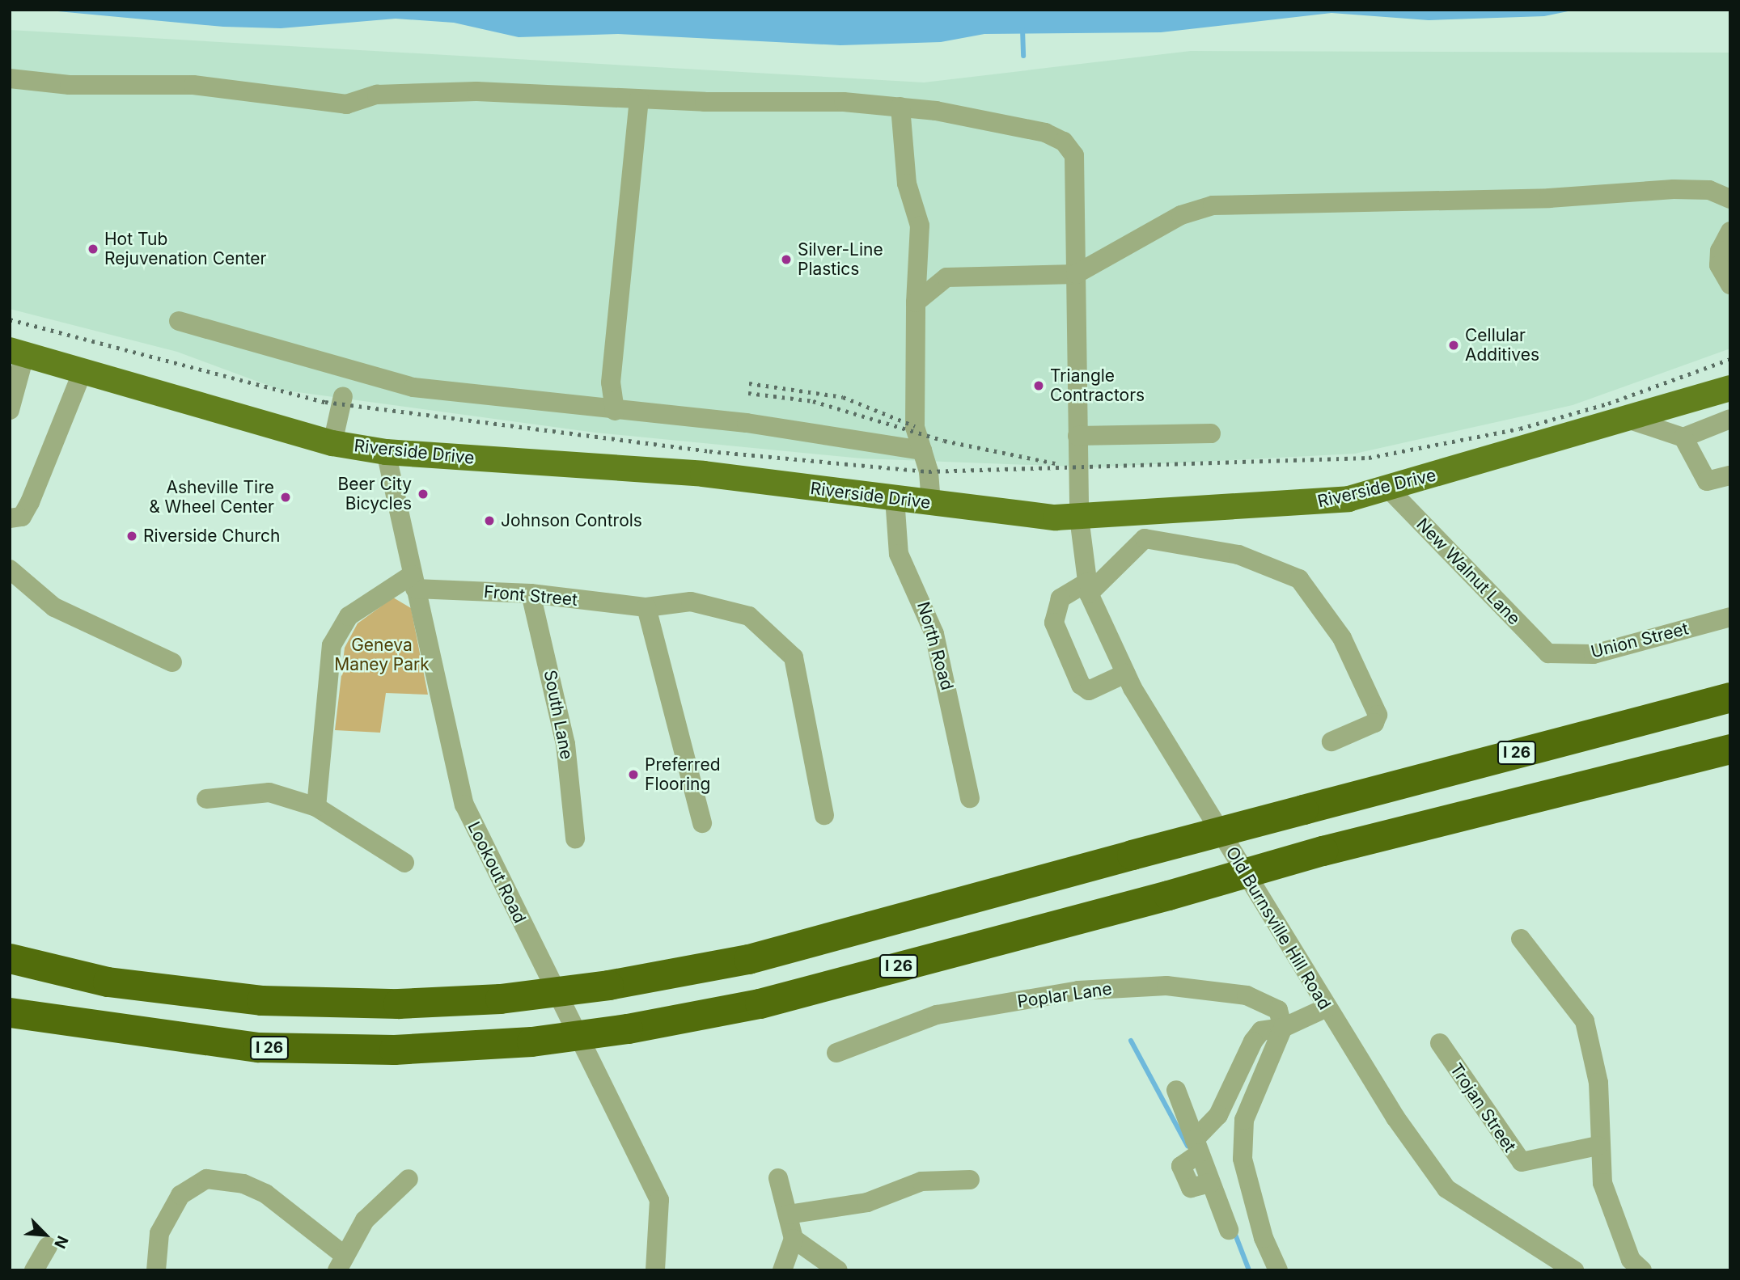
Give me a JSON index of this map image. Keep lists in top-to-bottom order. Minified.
{"streets":{"highway":["I 26"],"main road":["Riverside Drive"],"street":["New Walnut Lane","Front Street","Union Street","North Road","South Lane","Lookout Road","Old Burnsville Hill Road","Poplar Lane","Trojan Street"]},"crossings":[["Riverside Drive","New Walnut Lane"],["Riverside Drive","North Road"],["Riverside Drive","Lookout Road"],["Riverside Drive","Old Burnsville Hill Road"],["New Walnut Lane","Union Street"],["Front Street","South Lane"],["Front Street","Lookout Road"]],"parks":["Geneva Maney Park"],"places":["Hot Tub Rejuvenation Center","Silver-Line Plastics","Cellular Additives","Triangle Contractors","Beer City Bicycles","Asheville Tire & Wheel Center","Johnson Controls","Riverside Church","Preferred Flooring"],"north":"bottom right"}
